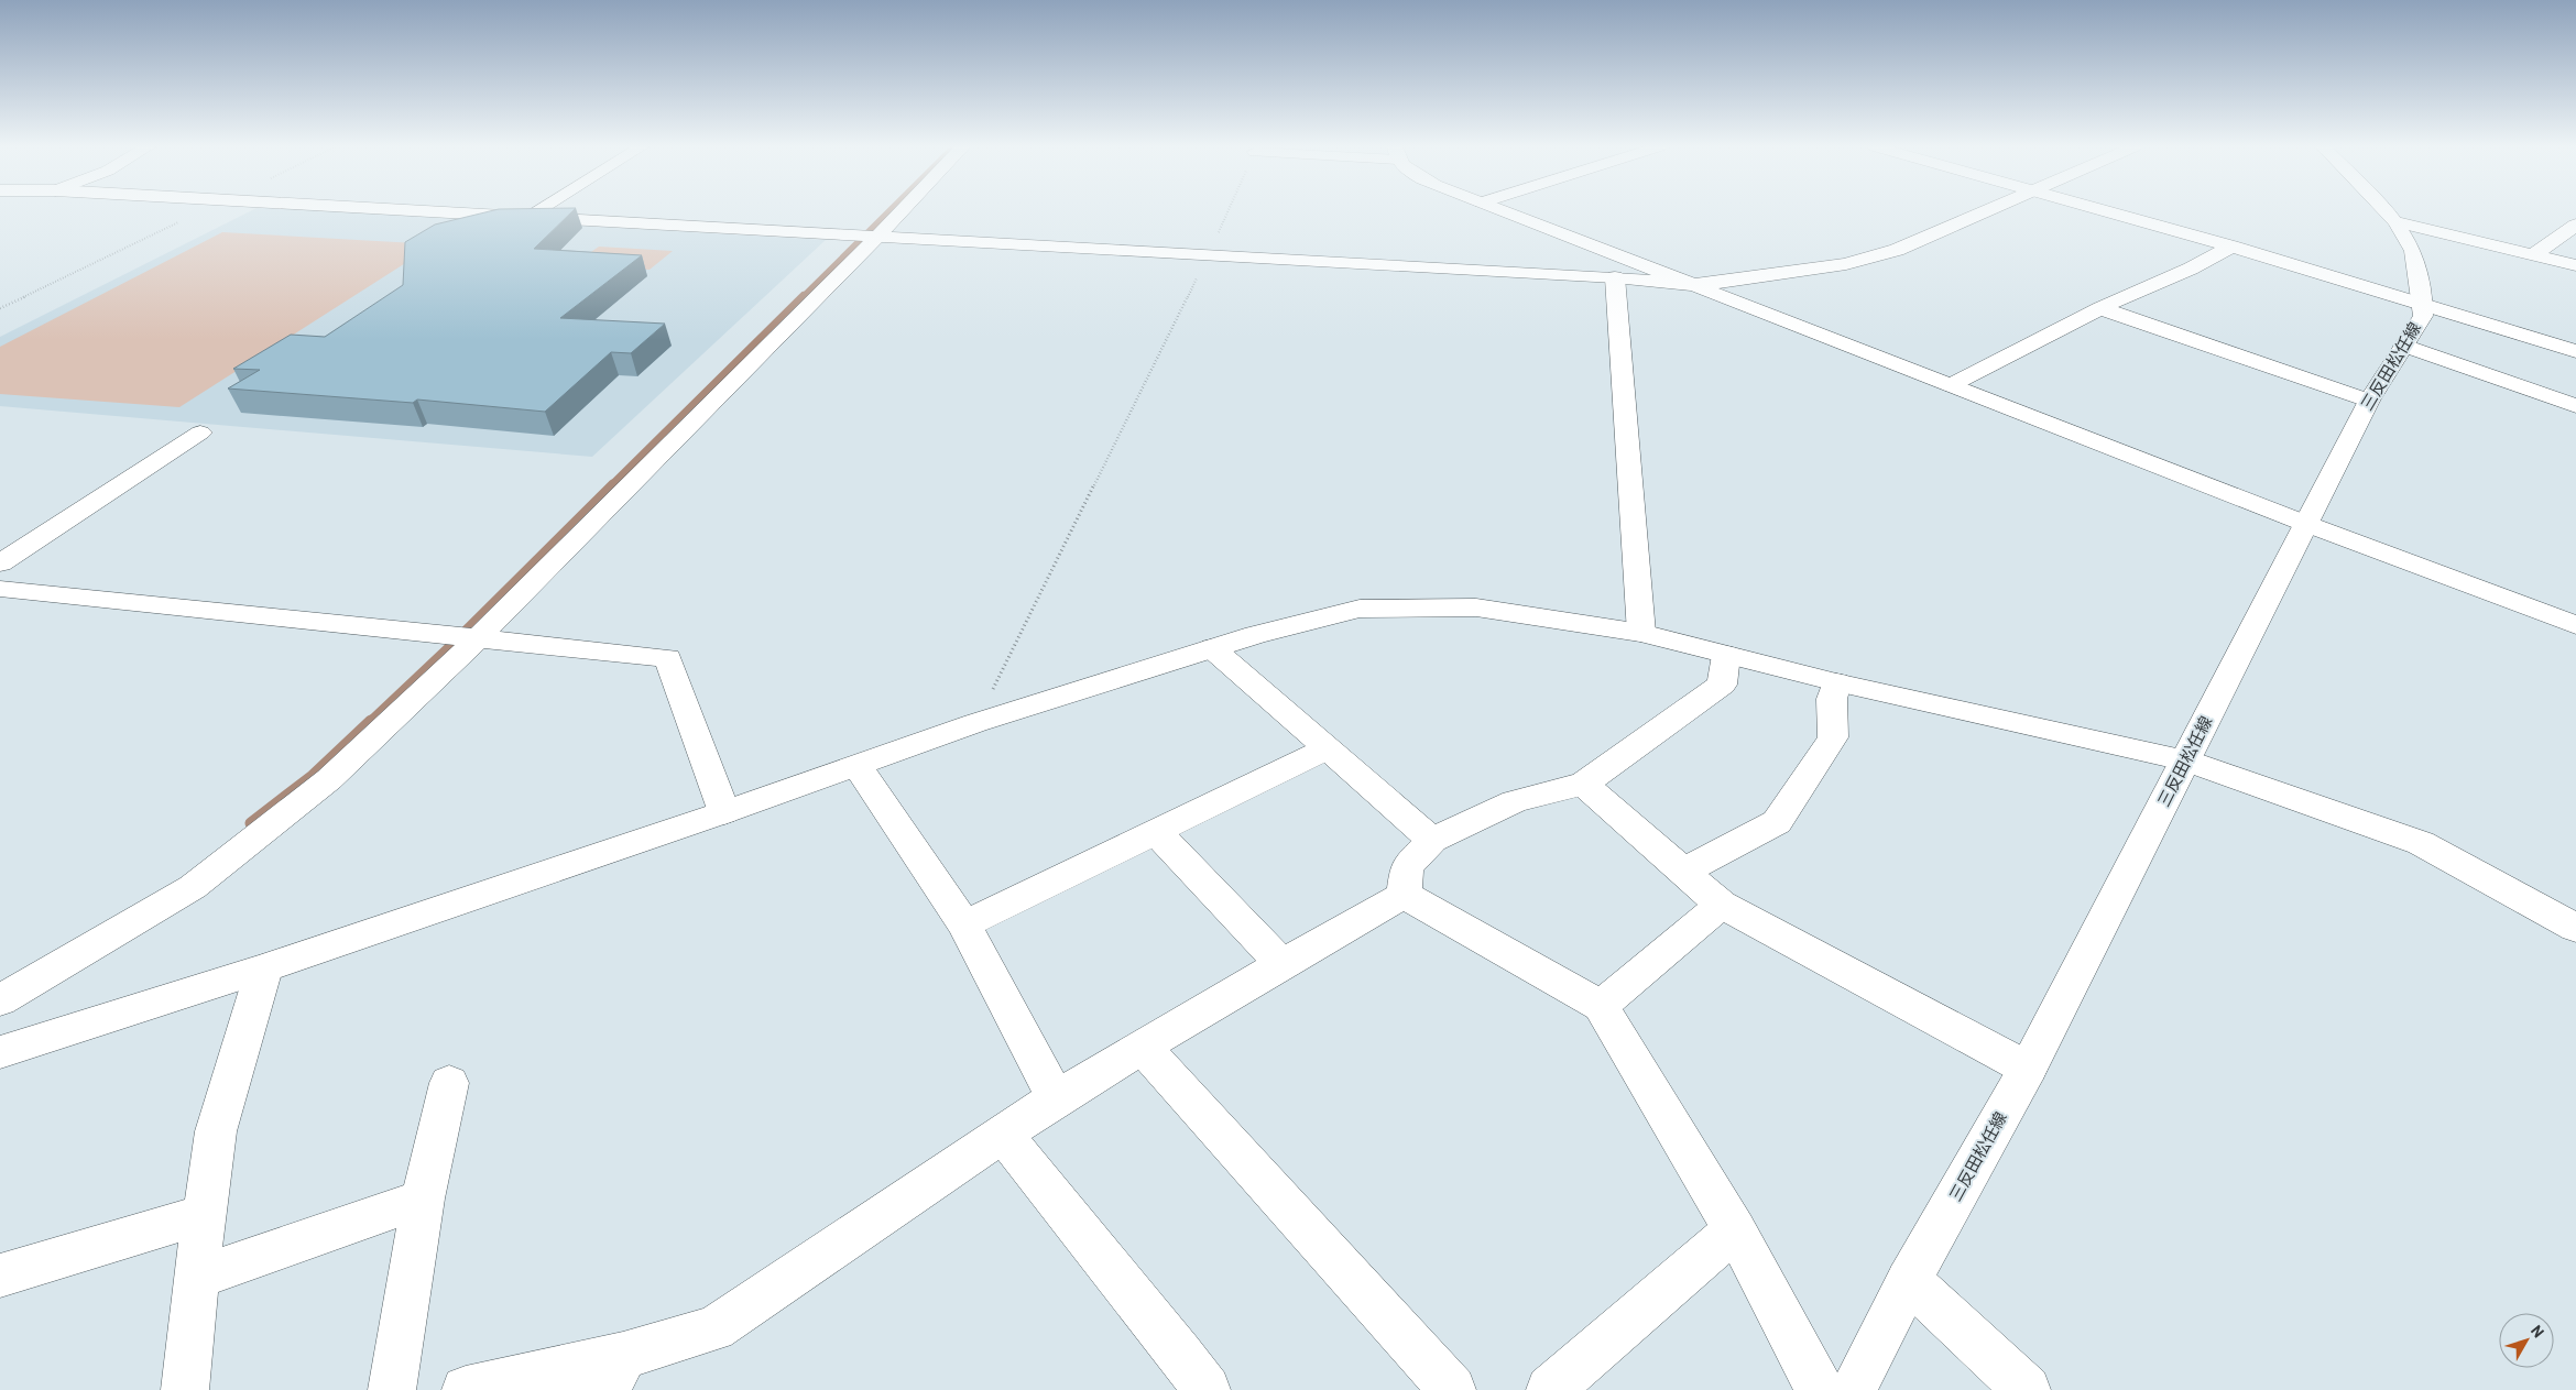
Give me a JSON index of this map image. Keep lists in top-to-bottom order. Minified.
{"streets":{"street":["三反田松任線"]},"north":"top right"}
